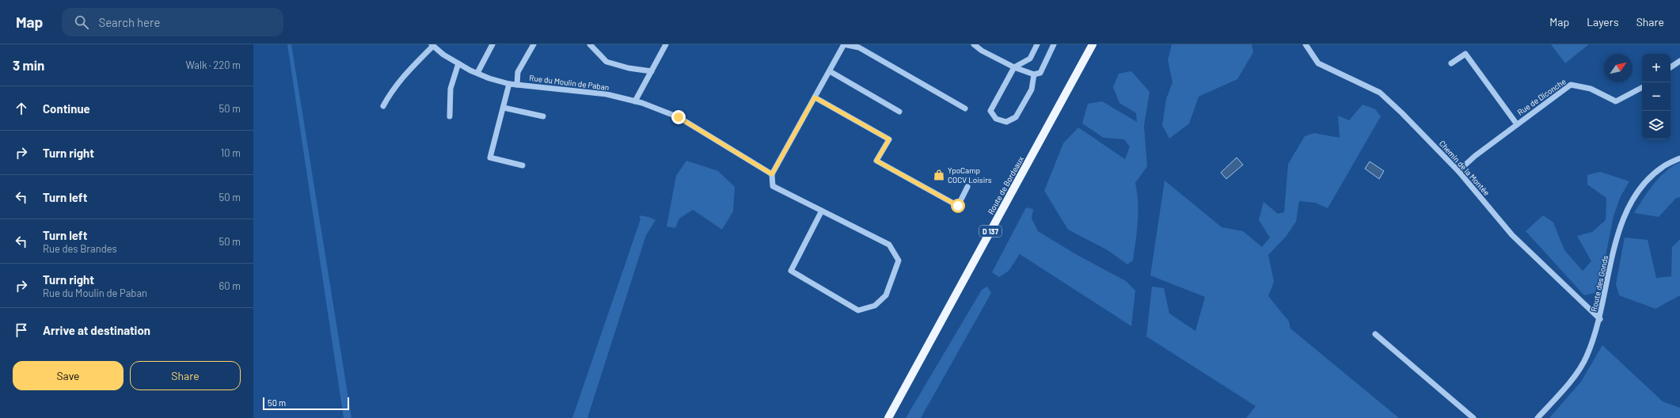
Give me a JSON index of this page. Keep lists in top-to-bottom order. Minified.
{"streets":{"main road":["Route de Bordeaux","D 137"],"street":["Rue du Moulin de Paban","Rue de Diconche","Chemin de la Montée","Route des Gonds"]},"crossings":[["Rue de Diconche","Chemin de la Montée"],["Chemin de la Montée","Route des Gonds"]],"places":{"shop":["YpoCamp COCV Loisirs"]},"scale_bar":"50 m","north":"top right","page":{"header":"Map","search":"Search here","nav":["Map","Layers","Share"],"heading":["3 min","Walk · 220 m"],"map_buttons":["+","−"],"list":[["Continue","50 m"],["Turn right","10 m"],["Turn left","50 m"],["Turn left","Rue des Brandes","50 m"],["Turn right","Rue du Moulin de Paban","60 m"],"Arrive at destination"],"buttons":["Save","Share"],"scale":"50 m"}}
